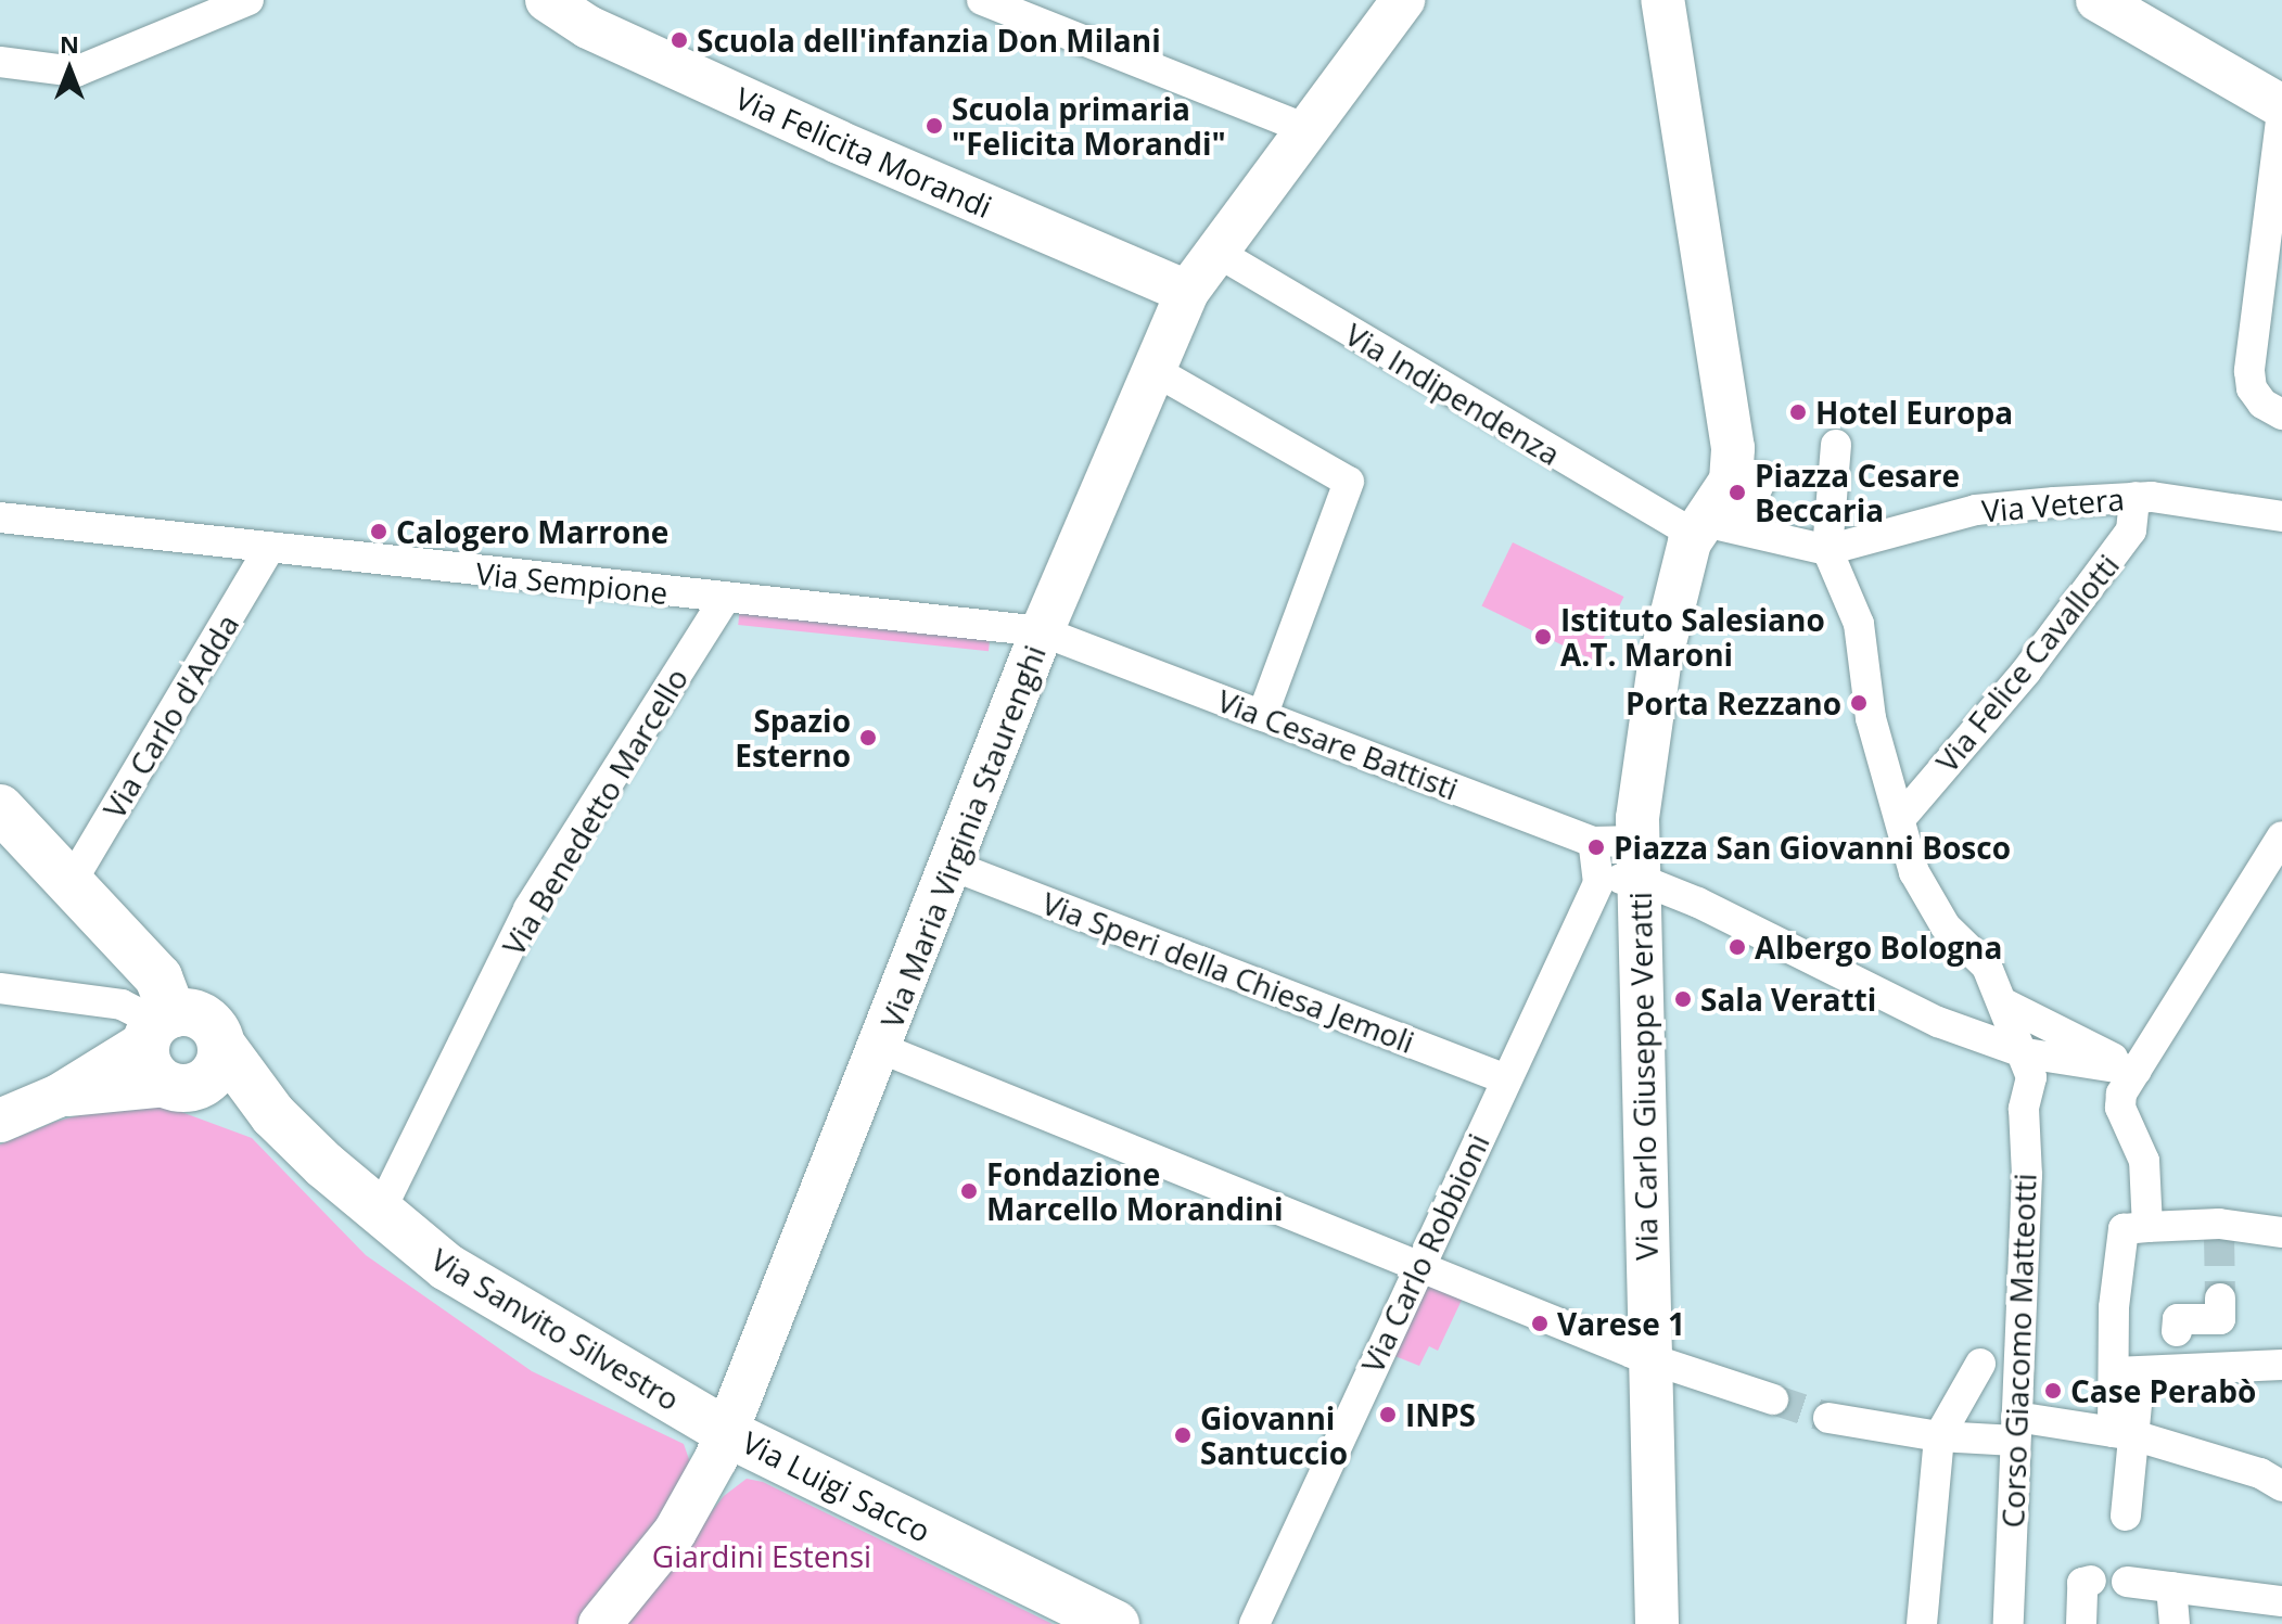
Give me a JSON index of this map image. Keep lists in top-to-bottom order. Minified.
{"streets":{"main road":["Via Felicita Morandi","Via Maria Virginia Staurenghi","Via Carlo Giuseppe Veratti","Via Sanvito Silvestro","Via Luigi Sacco"],"street":["Via Indipendenza","Via Vetera","Via Sempione","Via Felice Cavallotti","Via Carlo d'Adda","Via Cesare Battisti","Via Benedetto Marcello","Via Speri della Chiesa Jemoli","Via Carlo Robbioni","Corso Giacomo Matteotti"]},"crossings":[["Via Felicita Morandi","Via Maria Virginia Staurenghi"],["Via Indipendenza","Via Maria Virginia Staurenghi"],["Via Indipendenza","Via Carlo Giuseppe Veratti"],["Via Vetera","Via Felice Cavallotti"],["Via Sempione","Via Carlo d'Adda"],["Via Sempione","Via Cesare Battisti"],["Via Sempione","Via Benedetto Marcello"],["Via Sempione","Via Maria Virginia Staurenghi"],["Via Cesare Battisti","Via Maria Virginia Staurenghi"],["Via Cesare Battisti","Via Carlo Giuseppe Veratti"],["Via Cesare Battisti","Via Carlo Robbioni"],["Via Benedetto Marcello","Via Sanvito Silvestro"],["Via Maria Virginia Staurenghi","Via Speri della Chiesa Jemoli"],["Via Maria Virginia Staurenghi","Via Sanvito Silvestro"],["Via Maria Virginia Staurenghi","Via Luigi Sacco"],["Via Speri della Chiesa Jemoli","Via Carlo Robbioni"],["Via Carlo Giuseppe Veratti","Via Carlo Robbioni"],["Via Sanvito Silvestro","Via Luigi Sacco"]],"parks":["Giardini Estensi"],"places":["Scuola dell'infanzia Don Milani","Scuola primaria \"Felicita Morandi\"","Hotel Europa","Piazza Cesare Beccaria","Calogero Marrone","Istituto Salesiano A.T. Maroni","Porta Rezzano","Spazio Esterno","Piazza San Giovanni Bosco","Albergo Bologna","Sala Veratti","Fondazione Marcello Morandini","Varese 1","Case Perabò","INPS","Giovanni Santuccio"],"north":"top"}
